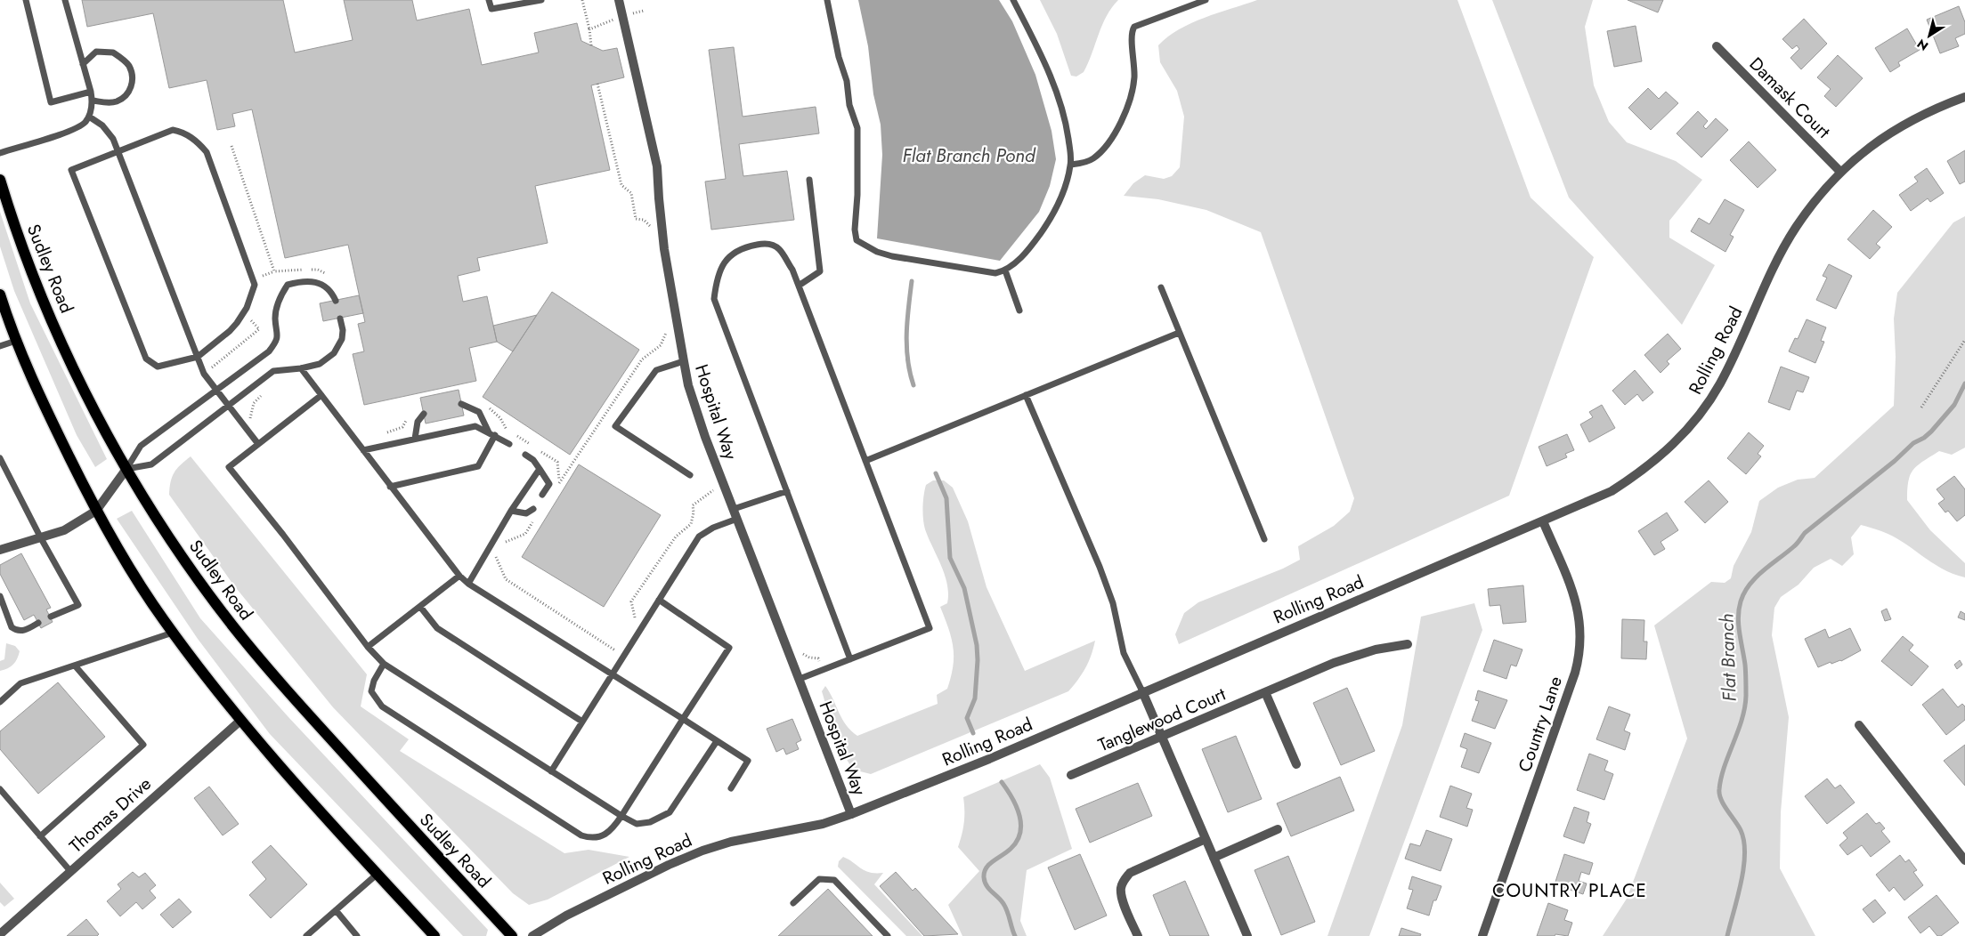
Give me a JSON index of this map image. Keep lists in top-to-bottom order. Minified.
{"streets":{"main road":["Sudley Road"],"street":["Damask Court","Rolling Road","Hospital Way","Tanglewood Court","Country Lane","Thomas Drive"]},"crossings":[["Damask Court","Rolling Road"],["Rolling Road","Hospital Way"],["Rolling Road","Country Lane"]],"districts":["COUNTRY PLACE"],"water":["Flat Branch Pond","Flat Branch"],"north":"bottom left"}
